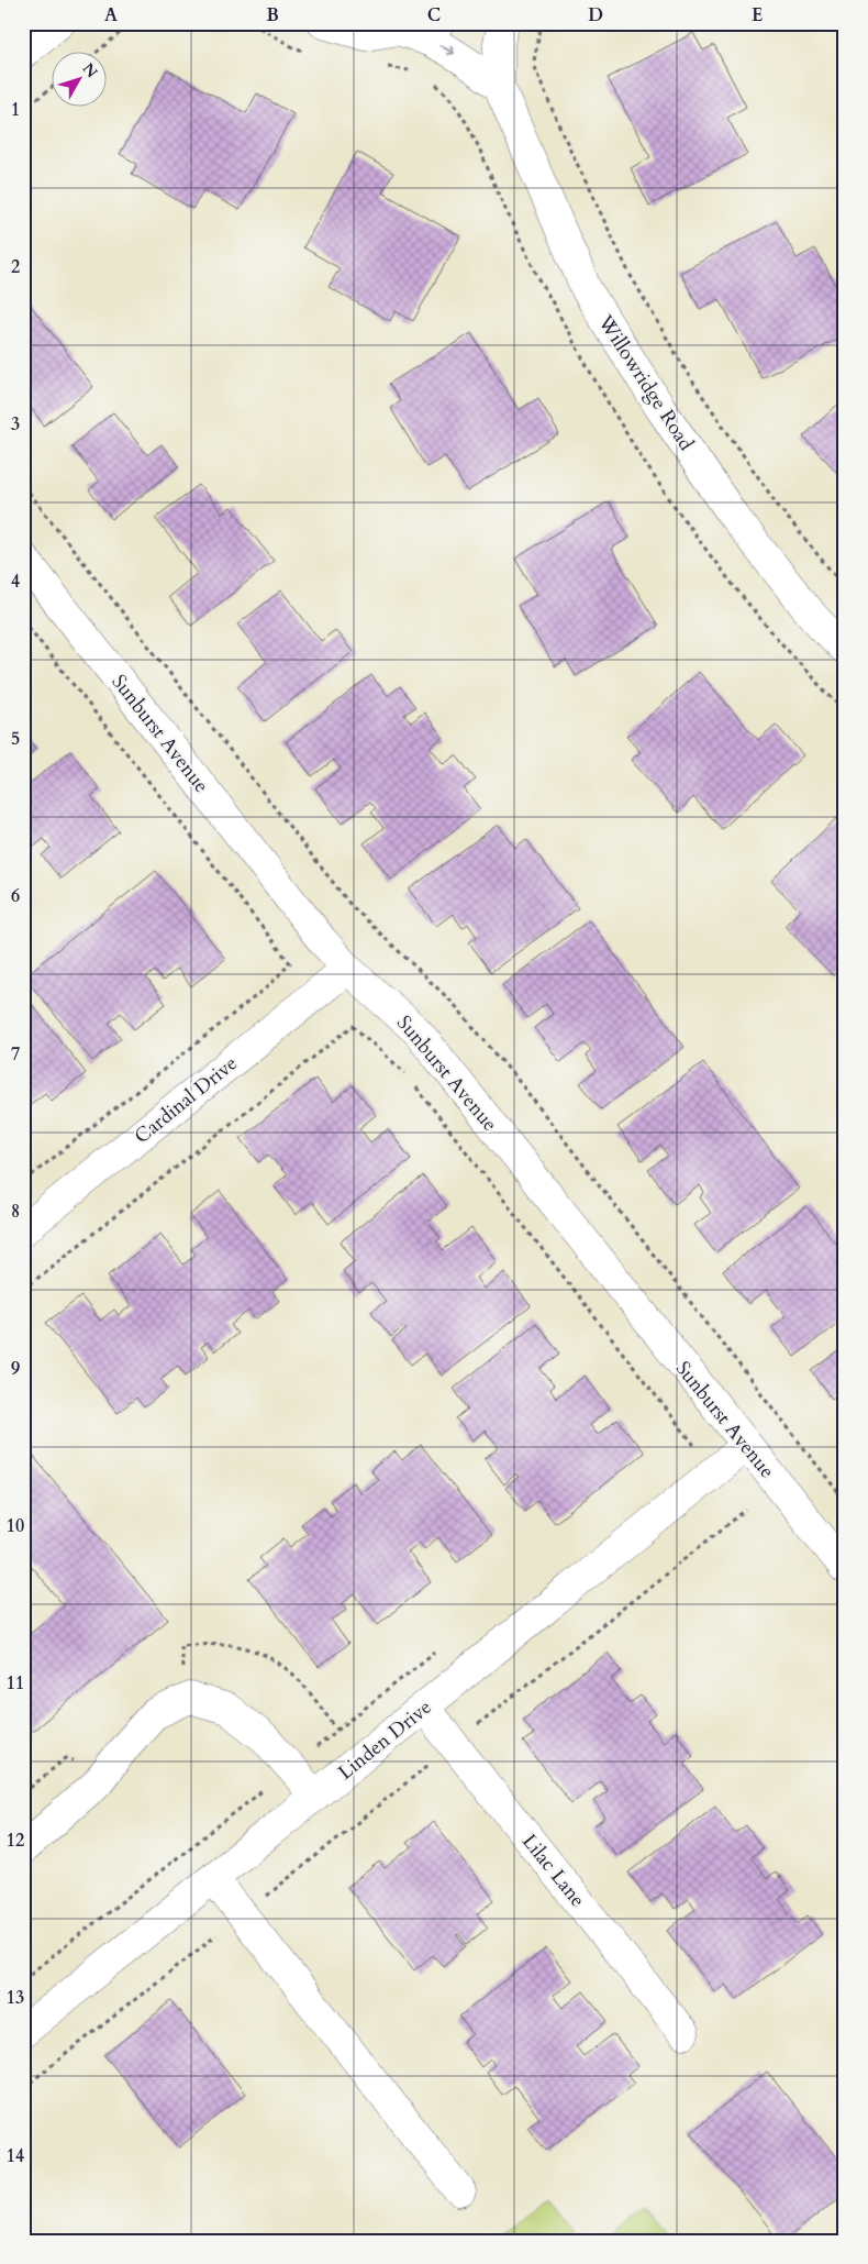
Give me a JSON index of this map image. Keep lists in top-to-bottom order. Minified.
{"streets":{"street":["Willowridge Road","Sunburst Avenue","Cardinal Drive","Linden Drive","Lilac Lane"]},"crossings":[["Sunburst Avenue","Cardinal Drive"],["Sunburst Avenue","Linden Drive"],["Linden Drive","Lilac Lane"]],"north":"top right","grid":{"columns":["A","B","C","D","E"],"rows":["1","2","3","4","5","6","7","8","9","10","11","12","13","14"]}}
